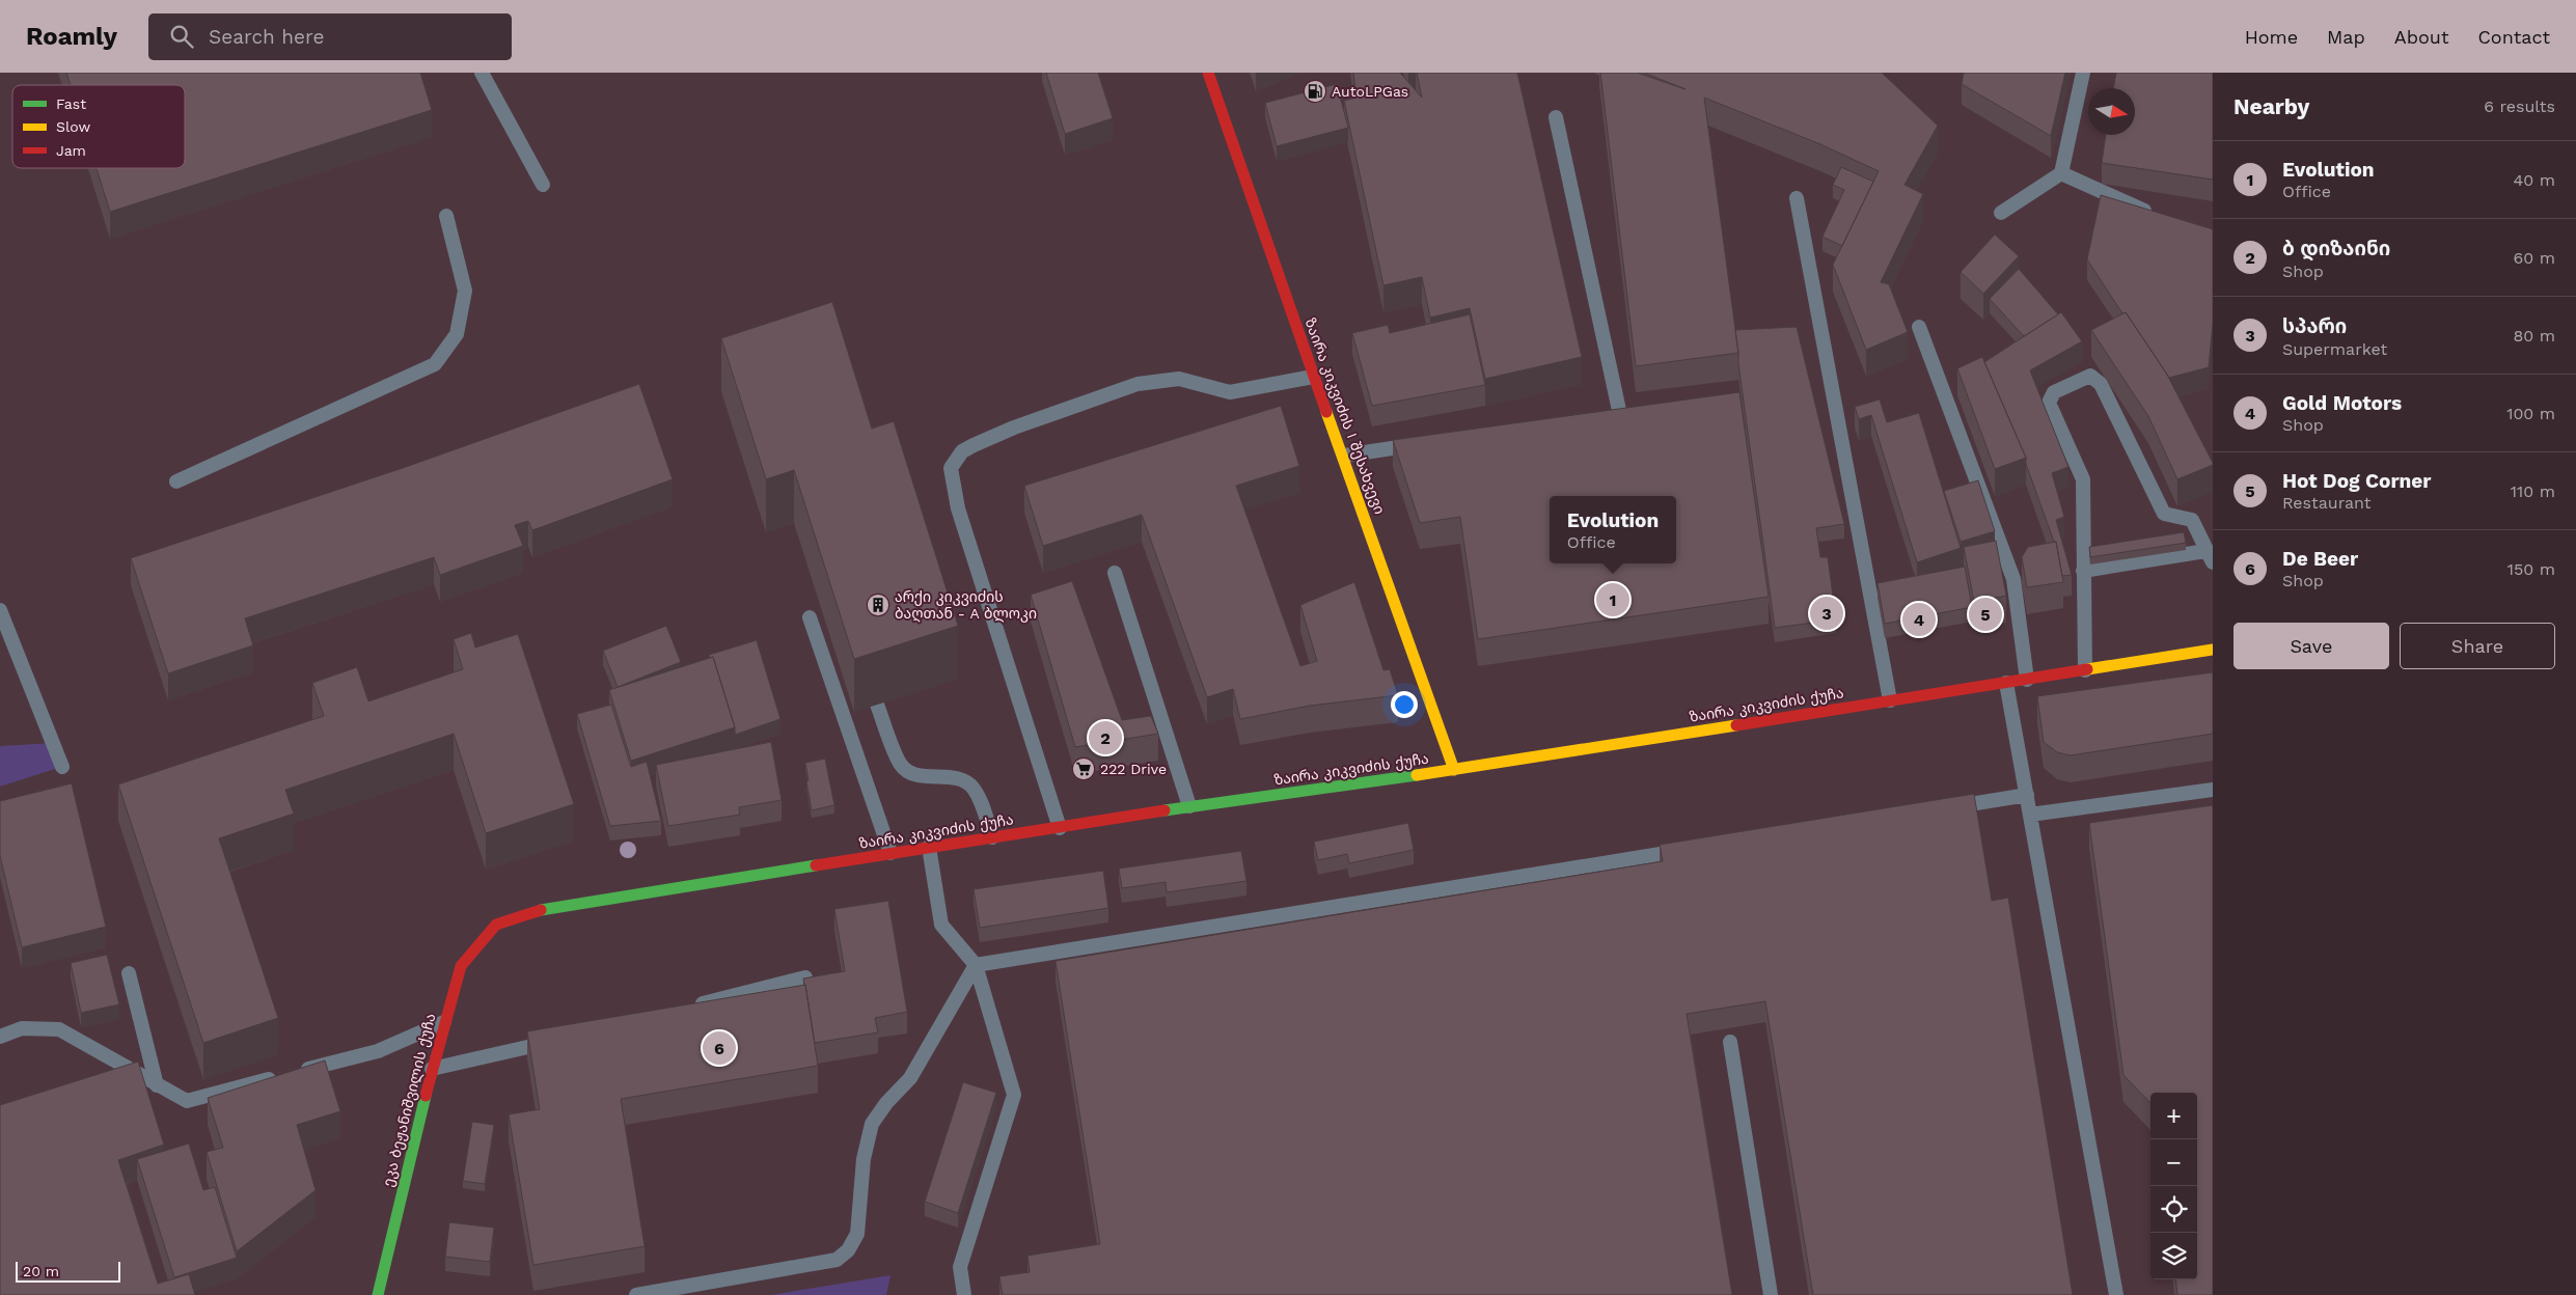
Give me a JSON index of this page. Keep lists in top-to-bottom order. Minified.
{"streets":{"street":["ზაირა კიკვიძის I შესახვევი","ზაირა კიკვიძის ქუჩა","ეკა ბეჟანიშვილის ქუჩა"]},"crossings":[["ზაირა კიკვიძის I შესახვევი","ზაირა კიკვიძის ქუჩა"],["ზაირა კიკვიძის ქუჩა","ეკა ბეჟანიშვილის ქუჩა"]],"places":{"fuel station":["AutoLPGas"],"building":["არქი კიკვიძის ბაღთან - A ბლოკი"],"supermarket":["222 Drive"]},"legend":["Fast","Slow","Jam"],"scale_bar":"20 m","north":"right","page":{"header":"Roamly","search":"Search here","nav":["Home","Map","About","Contact"],"heading":["Nearby","6 results"],"list":[{"mark":"1","name":"Evolution","note":"Office","value":"40 m"},{"mark":"2","name":"ბ დიზაინი","note":"Shop","value":"60 m"},{"mark":"3","name":"სპარი","note":"Supermarket","value":"80 m"},{"mark":"4","name":"Gold Motors","note":"Shop","value":"100 m"},{"mark":"5","name":"Hot Dog Corner","note":"Restaurant","value":"110 m"},{"mark":"6","name":"De Beer","note":"Shop","value":"150 m"}],"popup":["Evolution","Office"],"pins":["1","3","5","4","2","6"],"buttons":["Save","Share"],"map_buttons":["+","−"],"scale":"20 m"}}
